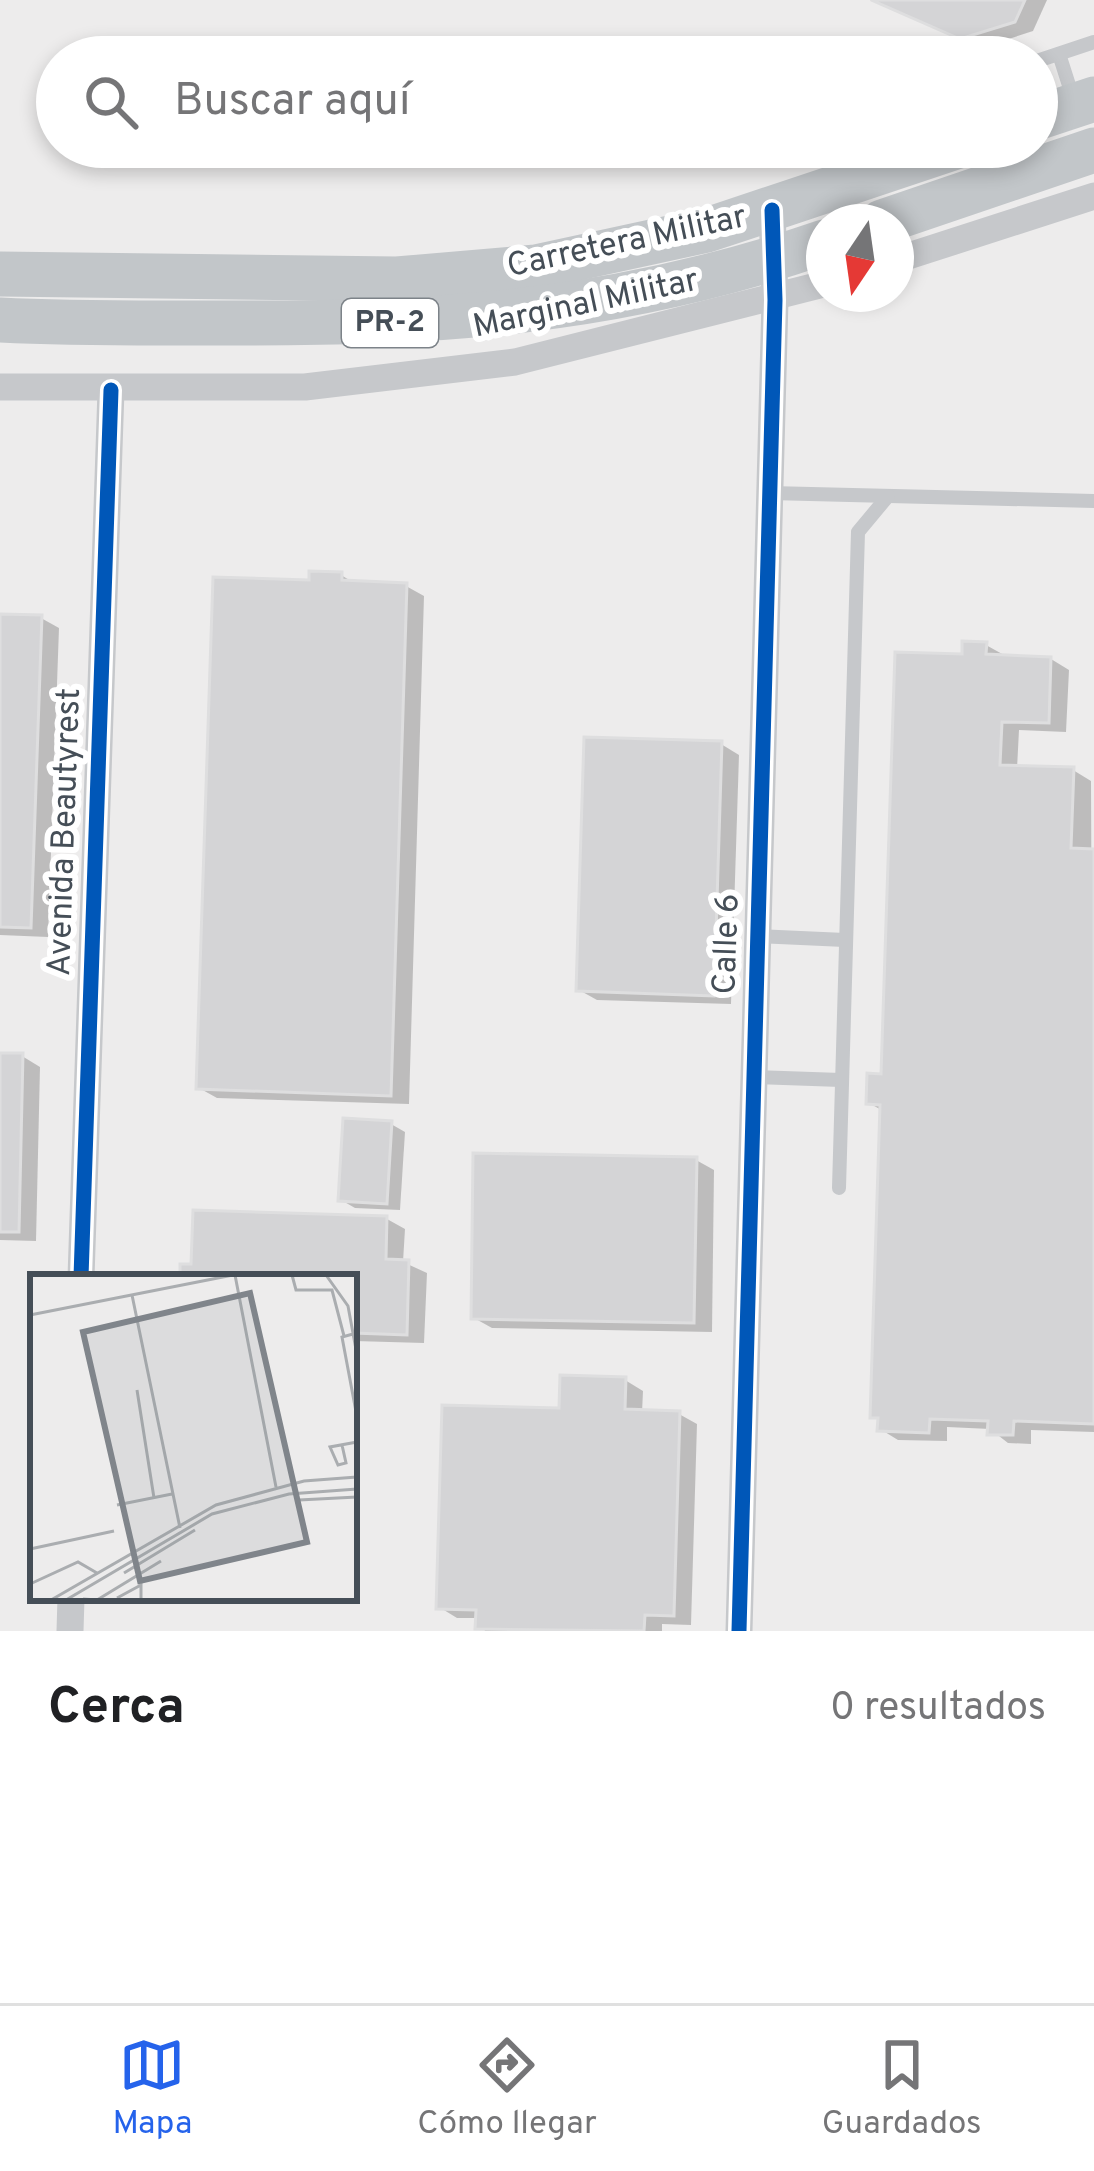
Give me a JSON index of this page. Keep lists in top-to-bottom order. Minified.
{"streets":{"main road":["Carretera Militar","PR-2"],"street":["Marginal Militar","Avenida Beautyrest","Calle 6"]},"crossings":[["Carretera Militar","Marginal Militar"],["Carretera Militar","Calle 6"],["Marginal Militar","Avenida Beautyrest"],["Marginal Militar","Calle 6"]],"north":"bottom","page":{"search":"Buscar aquí","heading":["Cerca","0 resultados"],"nav":["Mapa","Cómo llegar","Guardados"]}}
